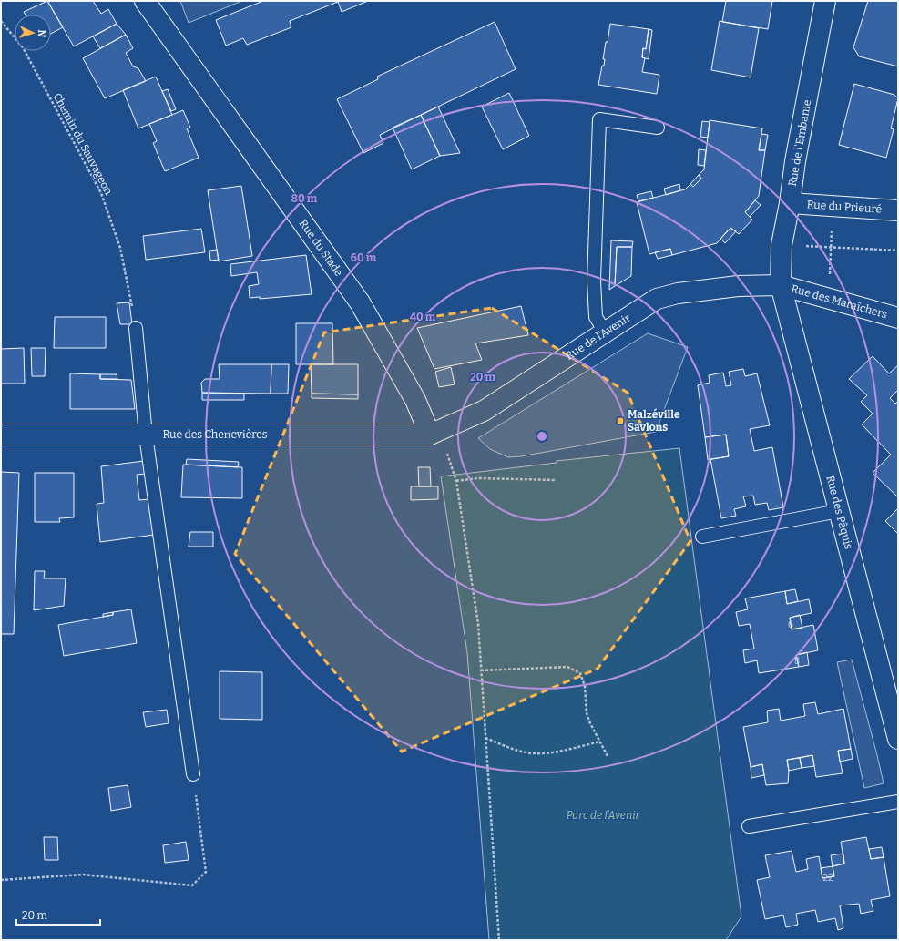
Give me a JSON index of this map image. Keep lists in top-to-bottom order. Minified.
{"streets":{"street":["Rue de l'Embanie","Rue du Prieuré","Rue du Stade","Rue des Maraîchers","Rue de l'Avenir","Rue des Chenevières","Rue des Pâquis"],"path":["Chemin du Sauvageon"]},"crossings":[["Rue de l'Embanie","Rue du Prieuré"],["Rue de l'Embanie","Rue des Maraîchers"],["Rue de l'Embanie","Rue de l'Avenir"],["Rue de l'Embanie","Rue des Pâquis"],["Rue du Stade","Rue de l'Avenir"],["Rue du Stade","Rue des Chenevières"],["Rue des Maraîchers","Rue de l'Avenir"],["Rue des Maraîchers","Rue des Pâquis"],["Rue de l'Avenir","Rue des Chenevières"],["Rue de l'Avenir","Rue des Pâquis"]],"parks":["Parc de l’Avenir"],"places":{"transit":["Malzéville Savlons"]},"house_numbers":["6","8","22"],"scale_bar":"20 m","north":"right","rings":["80 m","60 m","40 m","20 m"]}
